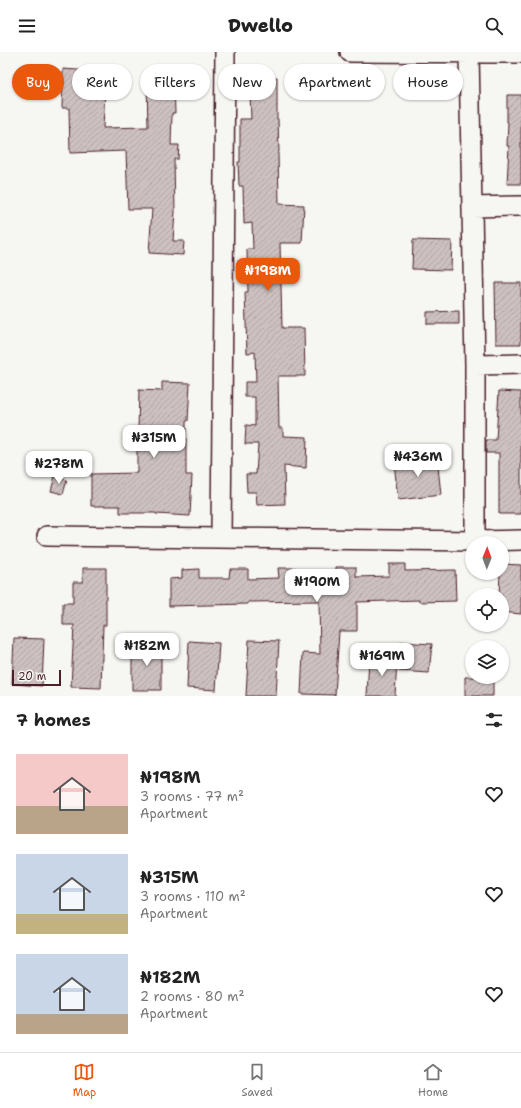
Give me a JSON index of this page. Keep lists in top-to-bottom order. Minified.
{"scale_bar":"20 m","north":"top","page":{"header":"Dwello","chip":["Buy","Rent","Filters","New","Apartment","House"],"price":["₦198M","₦315M","₦436M","₦278M","₦190M","₦182M","₦169M"],"scale":"20 m","heading":"7 homes","list":[{"name":"₦198M","note":"3 rooms · 77 m² · Apartment"},{"name":"₦315M","note":"3 rooms · 110 m² · Apartment"},{"name":"₦182M","note":"2 rooms · 80 m² · Apartment"}],"tabs":["Map","Saved","Home"]}}
